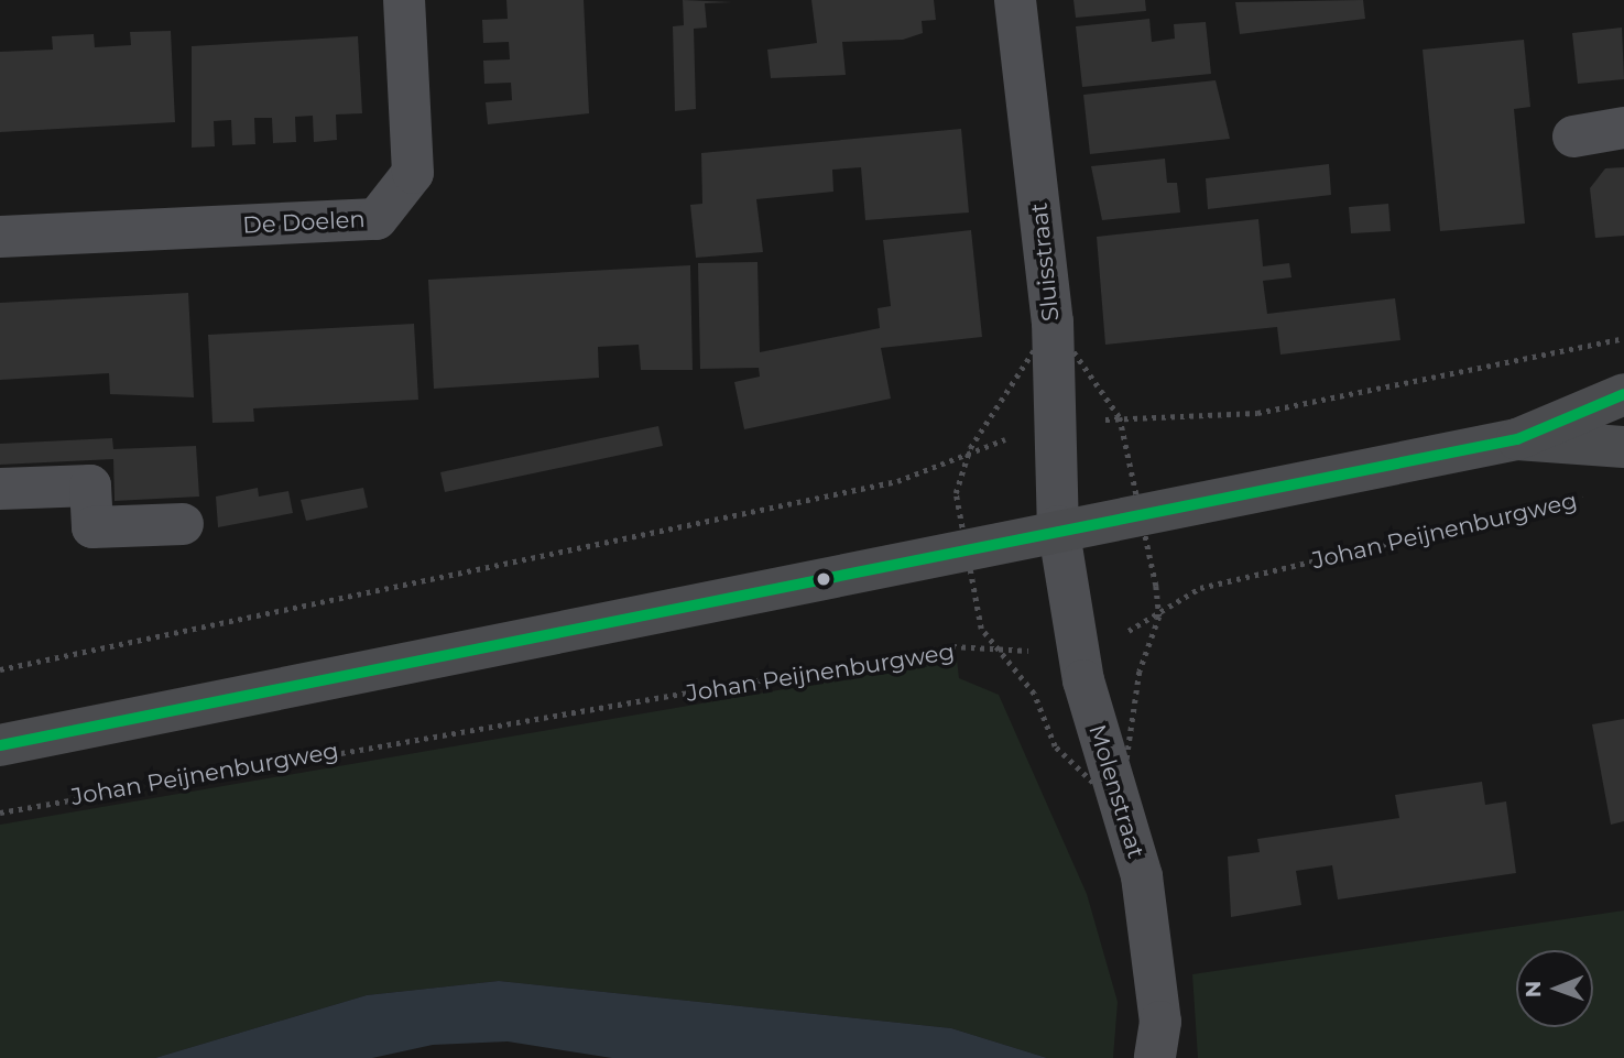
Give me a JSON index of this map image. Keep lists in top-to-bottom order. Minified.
{"streets":{"street":["De Doelen","Sluisstraat","Molenstraat"],"path":["Johan Peijnenburgweg"]},"crossings":[["Sluisstraat","Molenstraat"],["Johan Peijnenburgweg","Molenstraat"]],"north":"left"}
